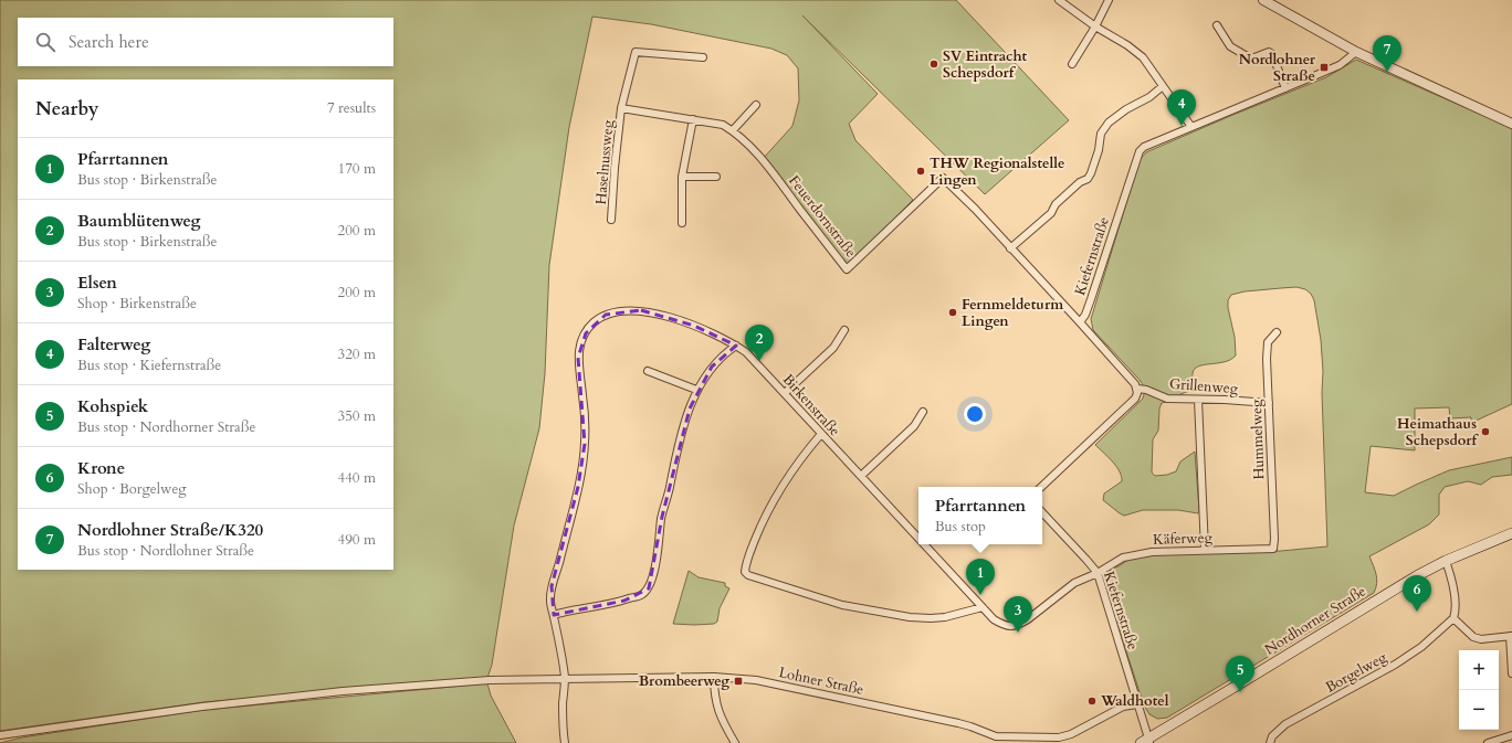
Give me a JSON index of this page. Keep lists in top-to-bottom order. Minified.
{"streets":{"main road":["Nordhorner Straße"],"street":["Haselnussweg","Feuerdornstraße","Kiefernstraße","Grillenweg","Birkenstraße","Hummelweg","Käferweg","Borgelweg","Lohner Straße"]},"crossings":[["Haselnussweg","Feuerdornstraße"],["Feuerdornstraße","Kiefernstraße"],["Kiefernstraße","Birkenstraße"],["Kiefernstraße","Käferweg"],["Kiefernstraße","Nordhorner Straße"],["Kiefernstraße","Lohner Straße"],["Grillenweg","Hummelweg"],["Birkenstraße","Käferweg"],["Birkenstraße","Lohner Straße"],["Hummelweg","Käferweg"]],"places":{"other":["SV Eintracht Schepsdorf","THW Regionalstelle Lingen","Fernmeldeturm Lingen","Heimathaus Schepsdorf","Waldhotel"],"transit":["Nordlohner Straße","Brombeerweg"]},"page":{"search":"Search here","pins":["7","4","2","1","6","3","5"],"heading":["Nearby","7 results"],"list":[{"mark":"1","name":"Pfarrtannen","note":"Bus stop · Birkenstraße","value":"170 m"},{"mark":"2","name":"Baumblütenweg","note":"Bus stop · Birkenstraße","value":"200 m"},{"mark":"3","name":"Elsen","note":"Shop · Birkenstraße","value":"200 m"},{"mark":"4","name":"Falterweg","note":"Bus stop · Kiefernstraße","value":"320 m"},{"mark":"5","name":"Kohspiek","note":"Bus stop · Nordhorner Straße","value":"350 m"},{"mark":"6","name":"Krone","note":"Shop · Borgelweg","value":"440 m"},{"mark":"7","name":"Nordlohner Straße/K320","note":"Bus stop · Nordlohner Straße","value":"490 m"}],"popup":["Pfarrtannen","Bus stop"],"map_buttons":["+","−"]}}
